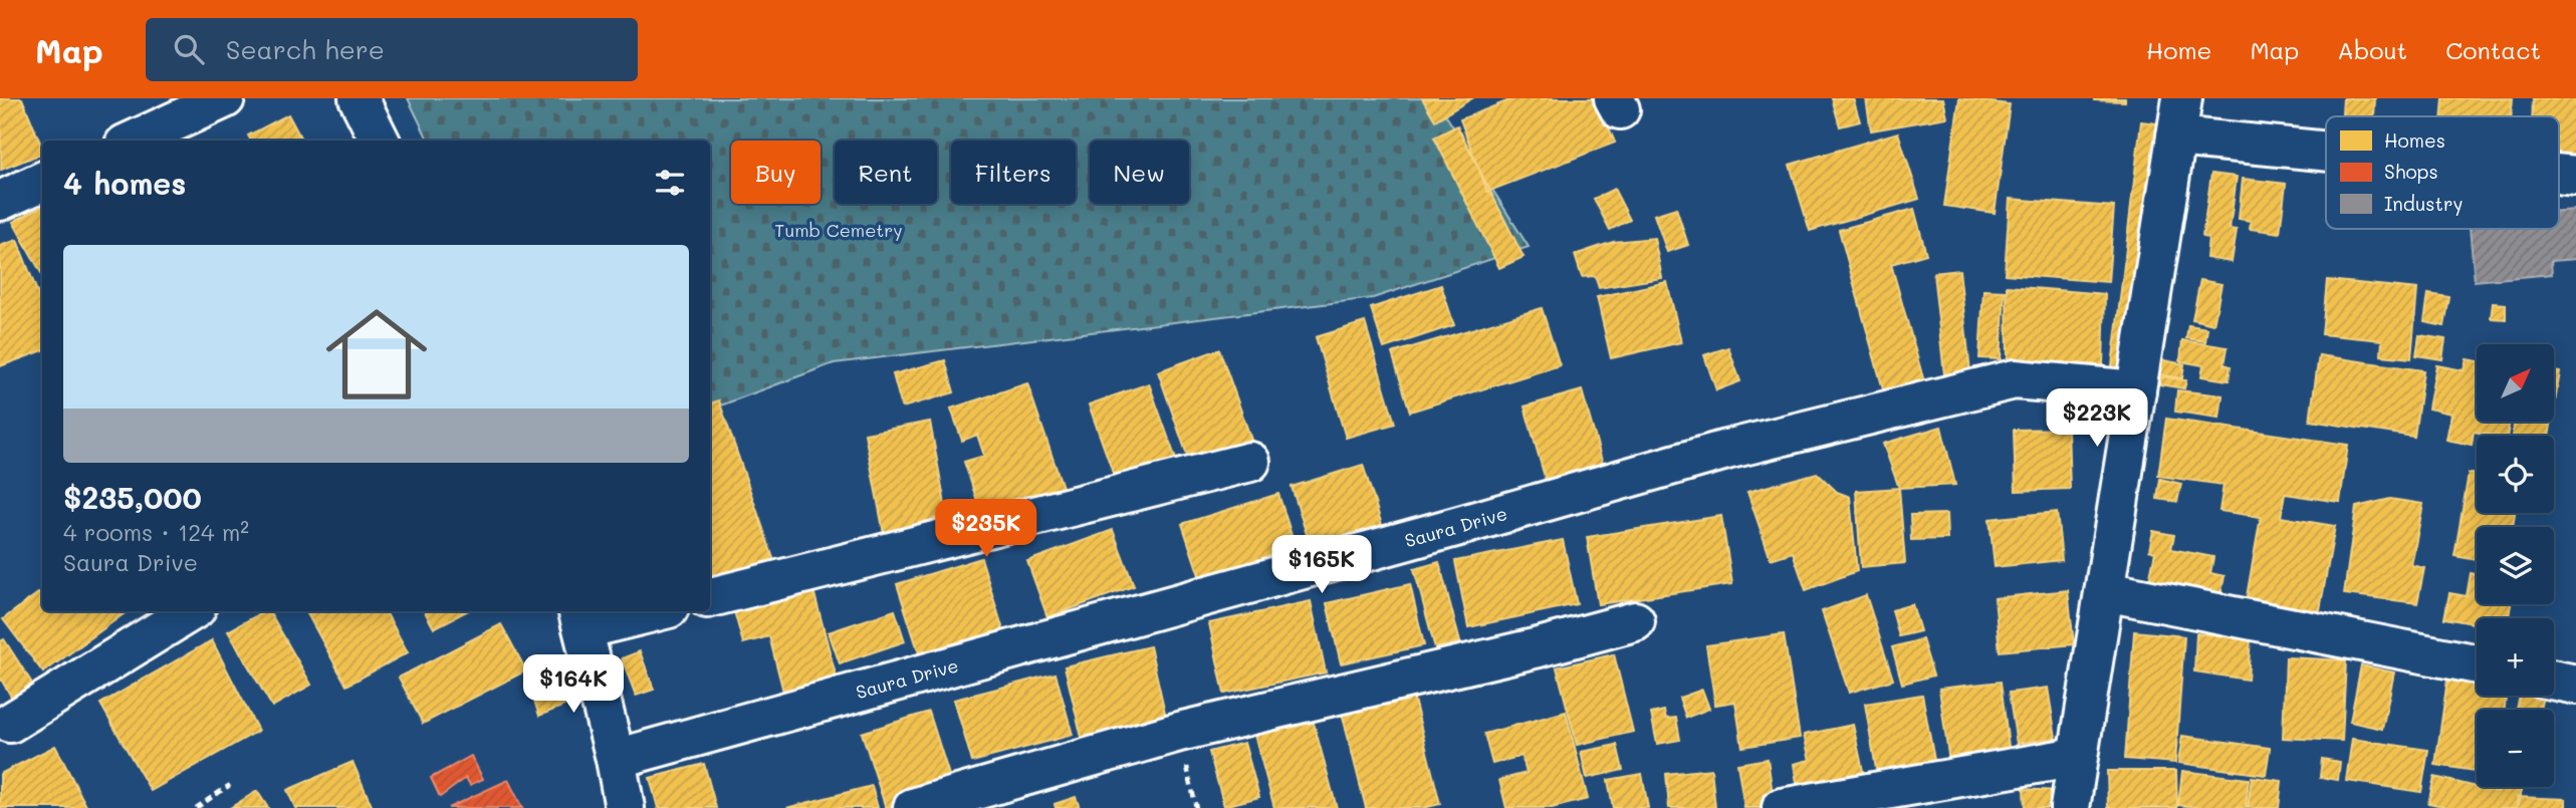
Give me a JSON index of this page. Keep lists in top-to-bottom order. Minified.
{"streets":{"street":["Saura Drive"]},"parks":["Tumb Cemetry"],"legend":["Homes","Shops","Industry"],"north":"top right","page":{"header":"Map","search":"Search here","nav":["Home","Map","About","Contact"],"chip":["Buy","Rent","Filters","New"],"heading":"4 homes","list":[{"name":"$235,000","note":"4 rooms · 124 m² · Saura Drive"}],"map_buttons":["+","−"],"price":["$223K","$235K","$165K","$164K"]}}
